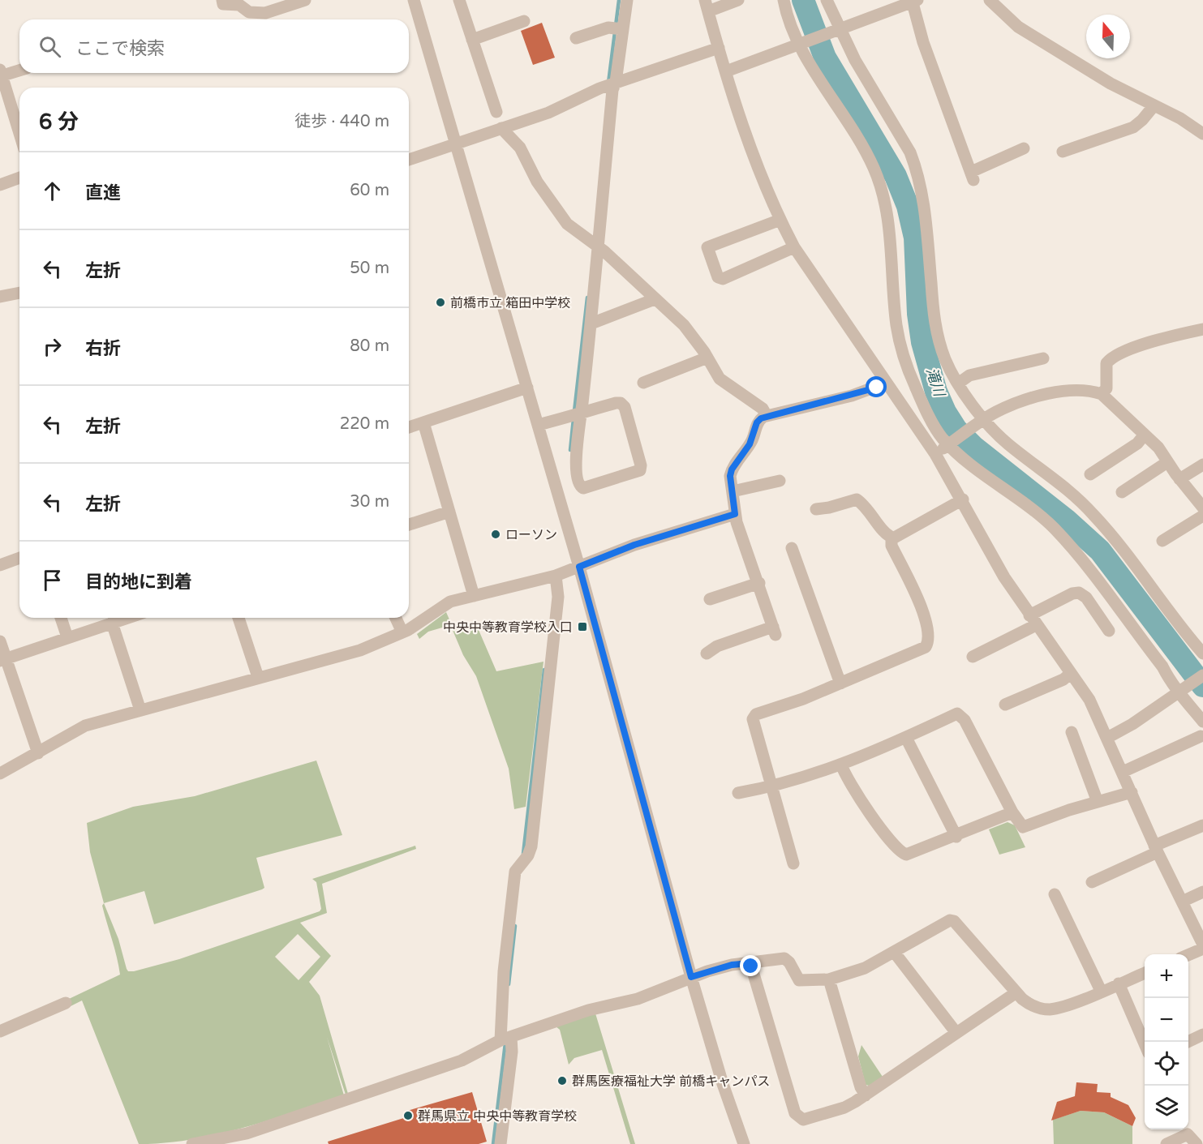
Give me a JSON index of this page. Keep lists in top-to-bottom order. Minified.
{"water":["滝川"],"places":{"other":["前橋市立 箱田中学校","ローソン","群馬医療福祉大学 前橋キャンパス","群馬県立 中央中等教育学校"],"transit":["中央中等教育学校入口"]},"north":"top","page":{"search":"ここで検索","heading":["6 分","徒歩 · 440 m"],"list":[["直進","60 m"],["左折","50 m"],["右折","80 m"],["左折","220 m"],["左折","30 m"],"目的地に到着"],"map_buttons":["+","−"]}}
